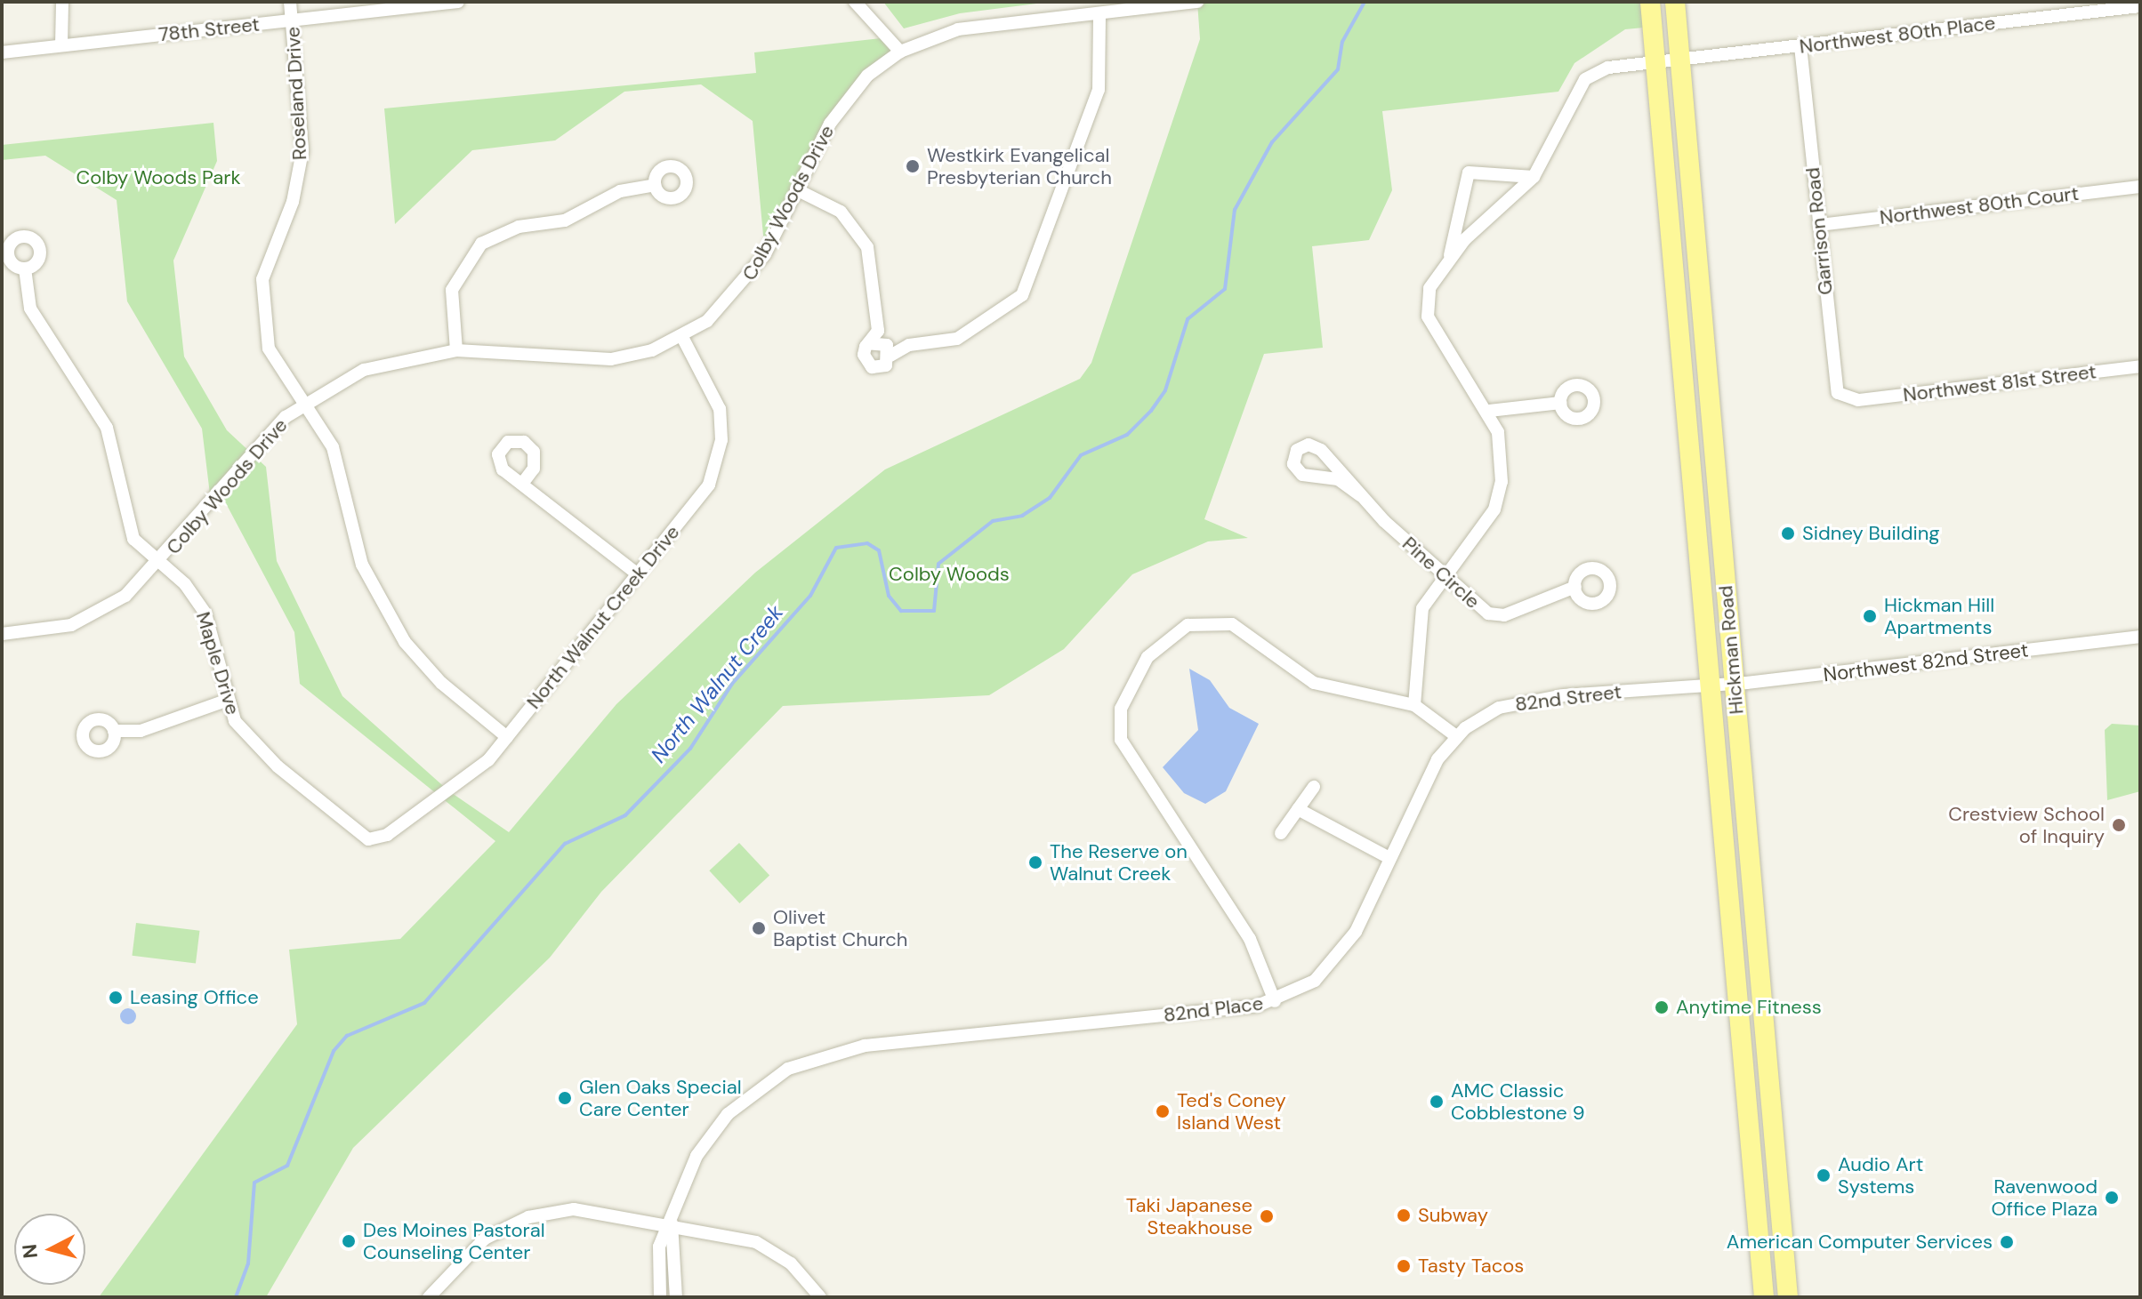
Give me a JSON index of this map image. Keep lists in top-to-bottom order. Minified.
{"streets":{"main road":["Hickman Road"],"street":["78th Street","Northwest 80th Place","Roseland Drive","Colby Woods Drive","Northwest 80th Court","Garrison Road","Northwest 81st Street","Pine Circle","North Walnut Creek Drive","Northwest 82nd Street","Maple Drive","82nd Street","82nd Place"]},"crossings":[["78th Street","Roseland Drive"],["Northwest 80th Place","Garrison Road"],["Northwest 80th Place","Hickman Road"],["Roseland Drive","Colby Woods Drive"],["Roseland Drive","North Walnut Creek Drive"],["Colby Woods Drive","North Walnut Creek Drive"],["Colby Woods Drive","Maple Drive"],["Northwest 80th Court","Garrison Road"],["Garrison Road","Northwest 81st Street"],["North Walnut Creek Drive","Maple Drive"],["Hickman Road","Northwest 82nd Street"],["Hickman Road","82nd Street"],["Northwest 82nd Street","82nd Street"],["82nd Street","82nd Place"]],"water":["North Walnut Creek"],"parks":["Colby Woods Park","Colby Woods"],"places":["Westkirk Evangelical Presbyterian Church","Sidney Building","Hickman Hill Apartments","Crestview School of Inquiry","The Reserve on Walnut Creek","Olivet Baptist Church","Leasing Office","Anytime Fitness","Glen Oaks Special Care Center","AMC Classic Cobblestone 9","Ted's Coney Island West","Audio Art Systems","Ravenwood Office Plaza","Subway","Taki Japanese Steakhouse","Des Moines Pastoral Counseling Center","American Computer Services","Tasty Tacos"],"north":"left"}
